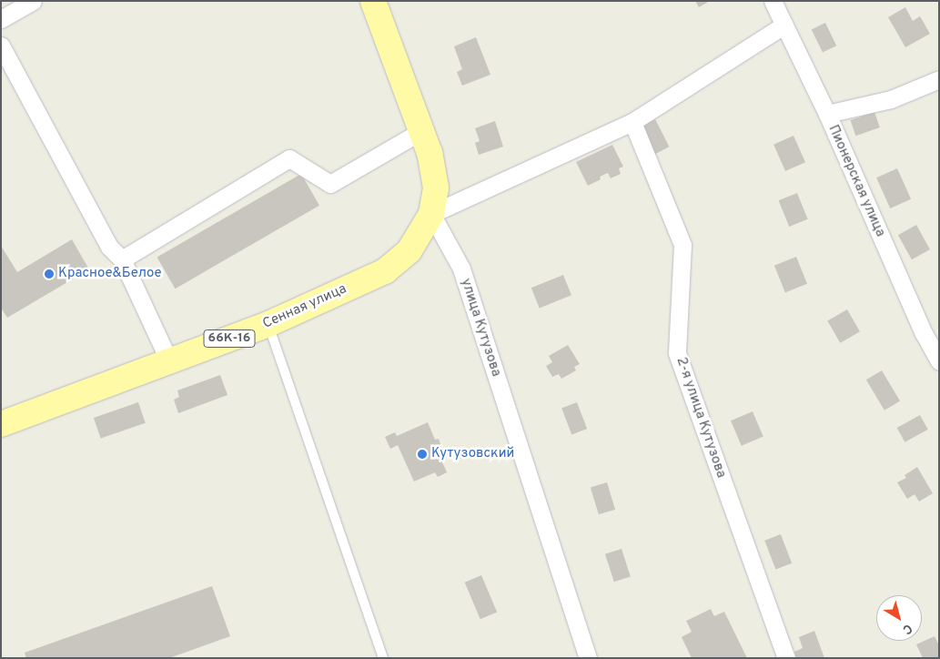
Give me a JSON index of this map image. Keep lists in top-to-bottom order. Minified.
{"streets":{"main road":["Сенная улица","66К-16"],"street":["Пионерская улица","улица Кутузова","2-я улица Кутузова"]},"crossings":[["Сенная улица","улица Кутузова"],["Сенная улица","66К-16"],["улица Кутузова","66К-16"]],"places":["Красное&Белое","Кутузовский"],"north":"bottom right"}
